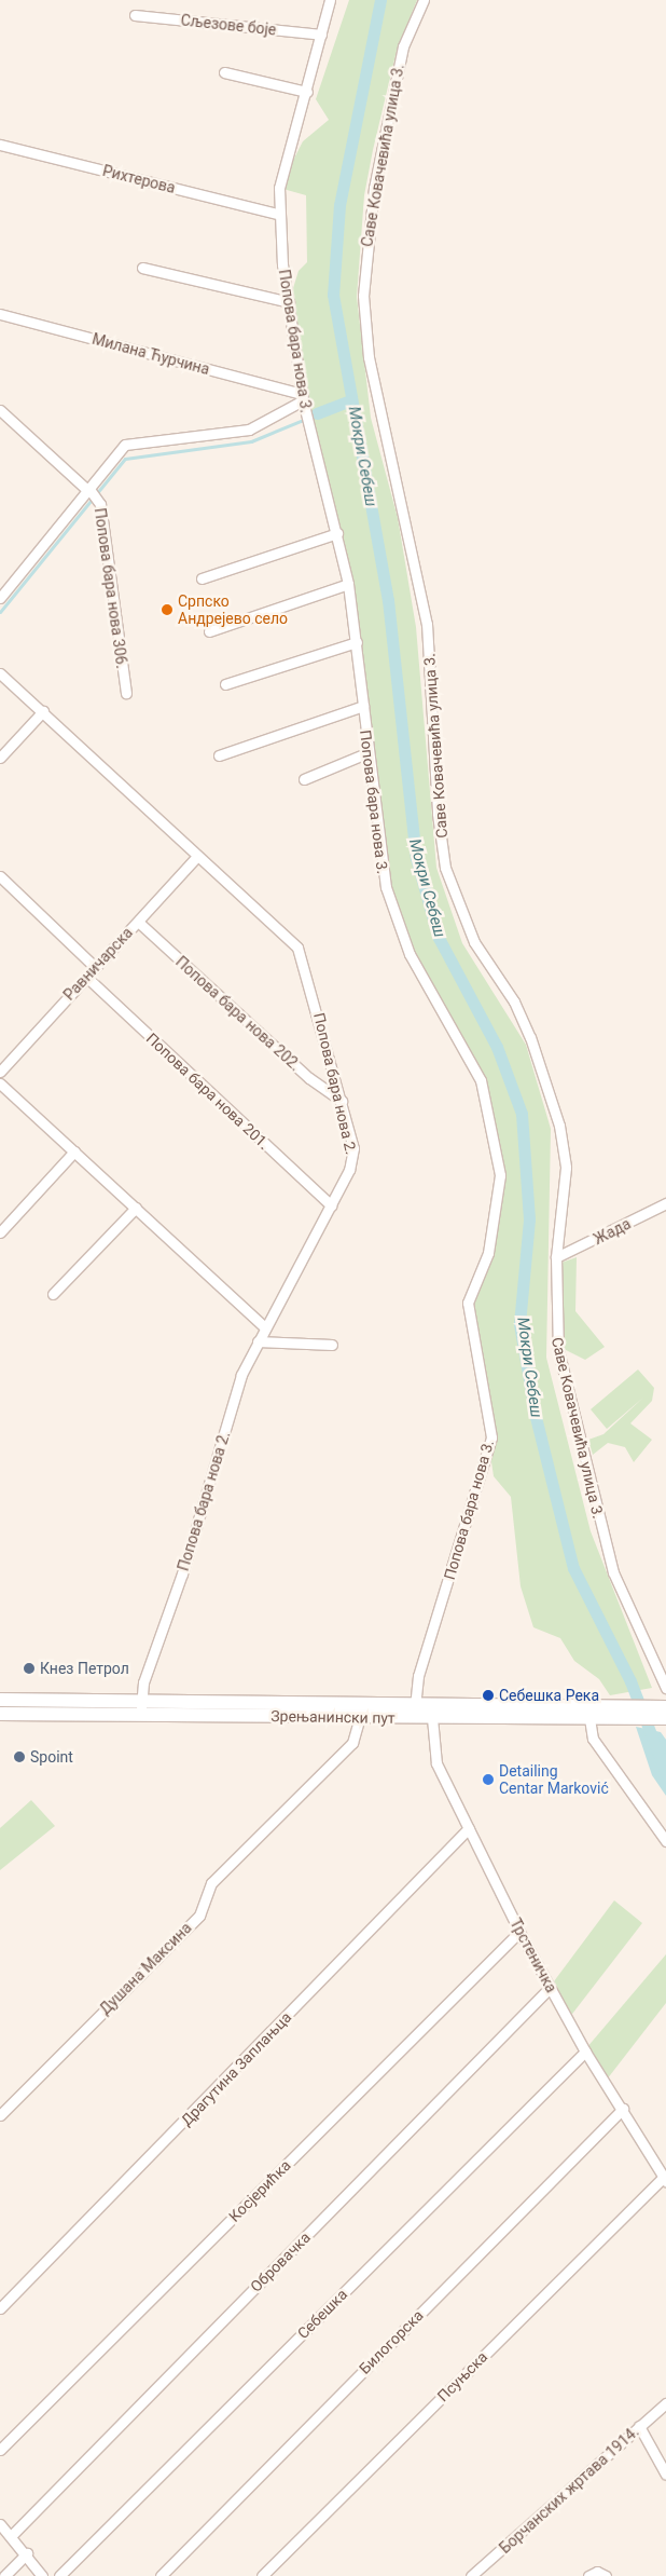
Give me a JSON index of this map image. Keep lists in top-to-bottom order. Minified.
{"streets":{"main road":["Зрењанински пут"],"street":["Сљезове боје","Саве Ковачевића улица 3.","Рихтерова","Попова бара нова 3.","Милана Ћурчина","Попова бара нова 306.","Равничарска","Попова бара нова 202.","Попова бара нова 2.","Попова бара нова 201.","Жада","Трстеничка","Душана Максина","Драгутина Заплањца","Косјерићка","Обровачка","Себешка","Билогорска","Псуњска","Борчанских жртава 1914."]},"crossings":[["Сљезове боје","Попова бара нова 3."],["Саве Ковачевића улица 3.","Жада"],["Рихтерова","Попова бара нова 3."],["Попова бара нова 3.","Милана Ћурчина"],["Попова бара нова 3.","Попова бара нова 306."],["Попова бара нова 3.","Зрењанински пут"],["Милана Ћурчина","Попова бара нова 306."],["Равничарска","Попова бара нова 202."],["Равничарска","Попова бара нова 2."],["Равничарска","Попова бара нова 201."],["Попова бара нова 202.","Попова бара нова 2."],["Попова бара нова 2.","Попова бара нова 201."],["Попова бара нова 2.","Зрењанински пут"],["Зрењанински пут","Трстеничка"],["Зрењанински пут","Душана Максина"],["Трстеничка","Драгутина Заплањца"],["Трстеничка","Косјерићка"],["Трстеничка","Обровачка"],["Трстеничка","Себешка"],["Трстеничка","Билогорска"],["Трстеничка","Псуњска"]],"water":["Мокри Себеш"],"places":["Српско Андрејево село","Кнез Петрол","Себешка Река","Spoint","Detailing Centar Marković"]}
